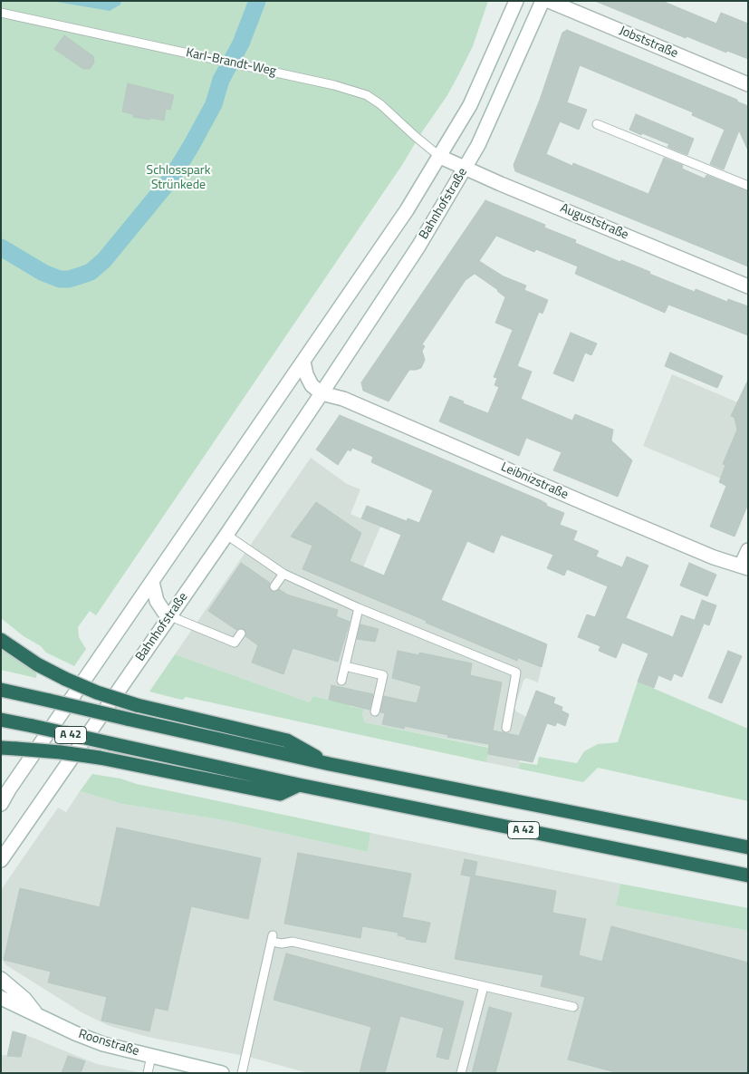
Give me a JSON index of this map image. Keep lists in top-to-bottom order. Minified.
{"streets":{"highway":["A 42"],"street":["Jobststraße","Bahnhofstraße","Auguststraße","Leibnizstraße","Roonstraße"],"lane":["Karl-Brandt-Weg"]},"crossings":[["Karl-Brandt-Weg","Auguststraße"],["Bahnhofstraße","Auguststraße"],["Bahnhofstraße","Leibnizstraße"]],"parks":["Schlosspark Strünkede"]}
